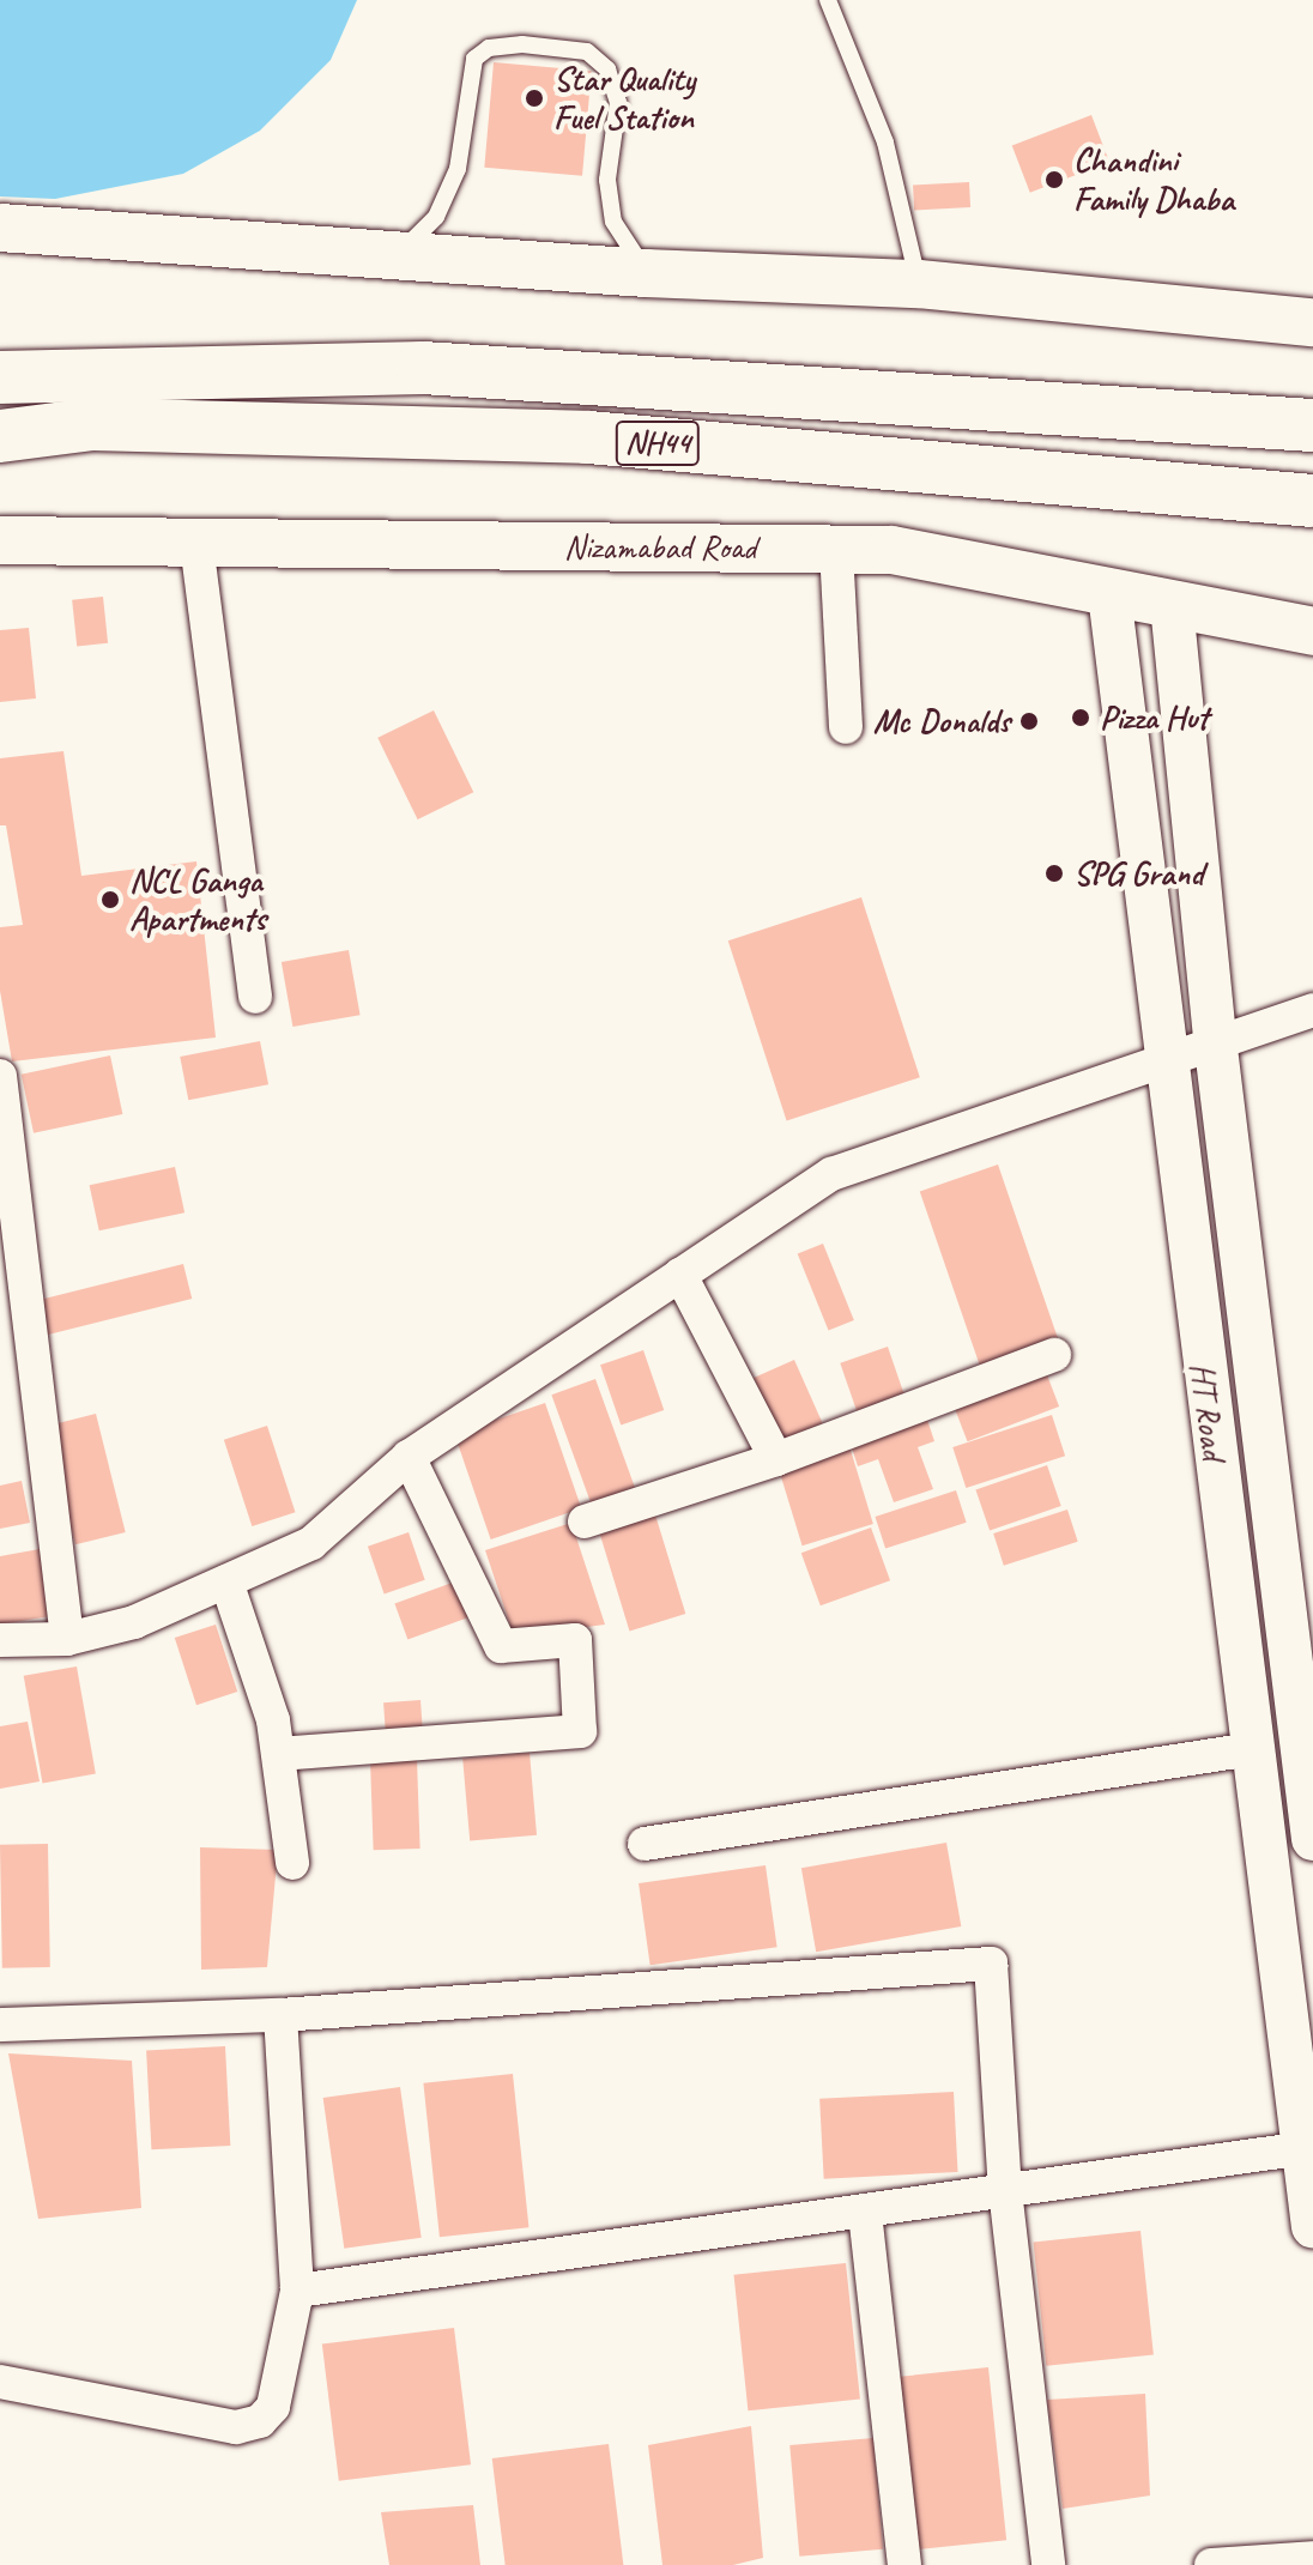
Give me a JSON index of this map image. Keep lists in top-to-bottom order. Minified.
{"streets":{"highway":["NH44"],"main road":["Nizamabad Road"],"street":["HT Road"]},"crossings":[["Nizamabad Road","HT Road"]],"places":["Star Quality Fuel Station","Chandini Family Dhaba","Pizza Hut","Mc Donalds","SPG Grand","NCL Ganga Apartments"]}
